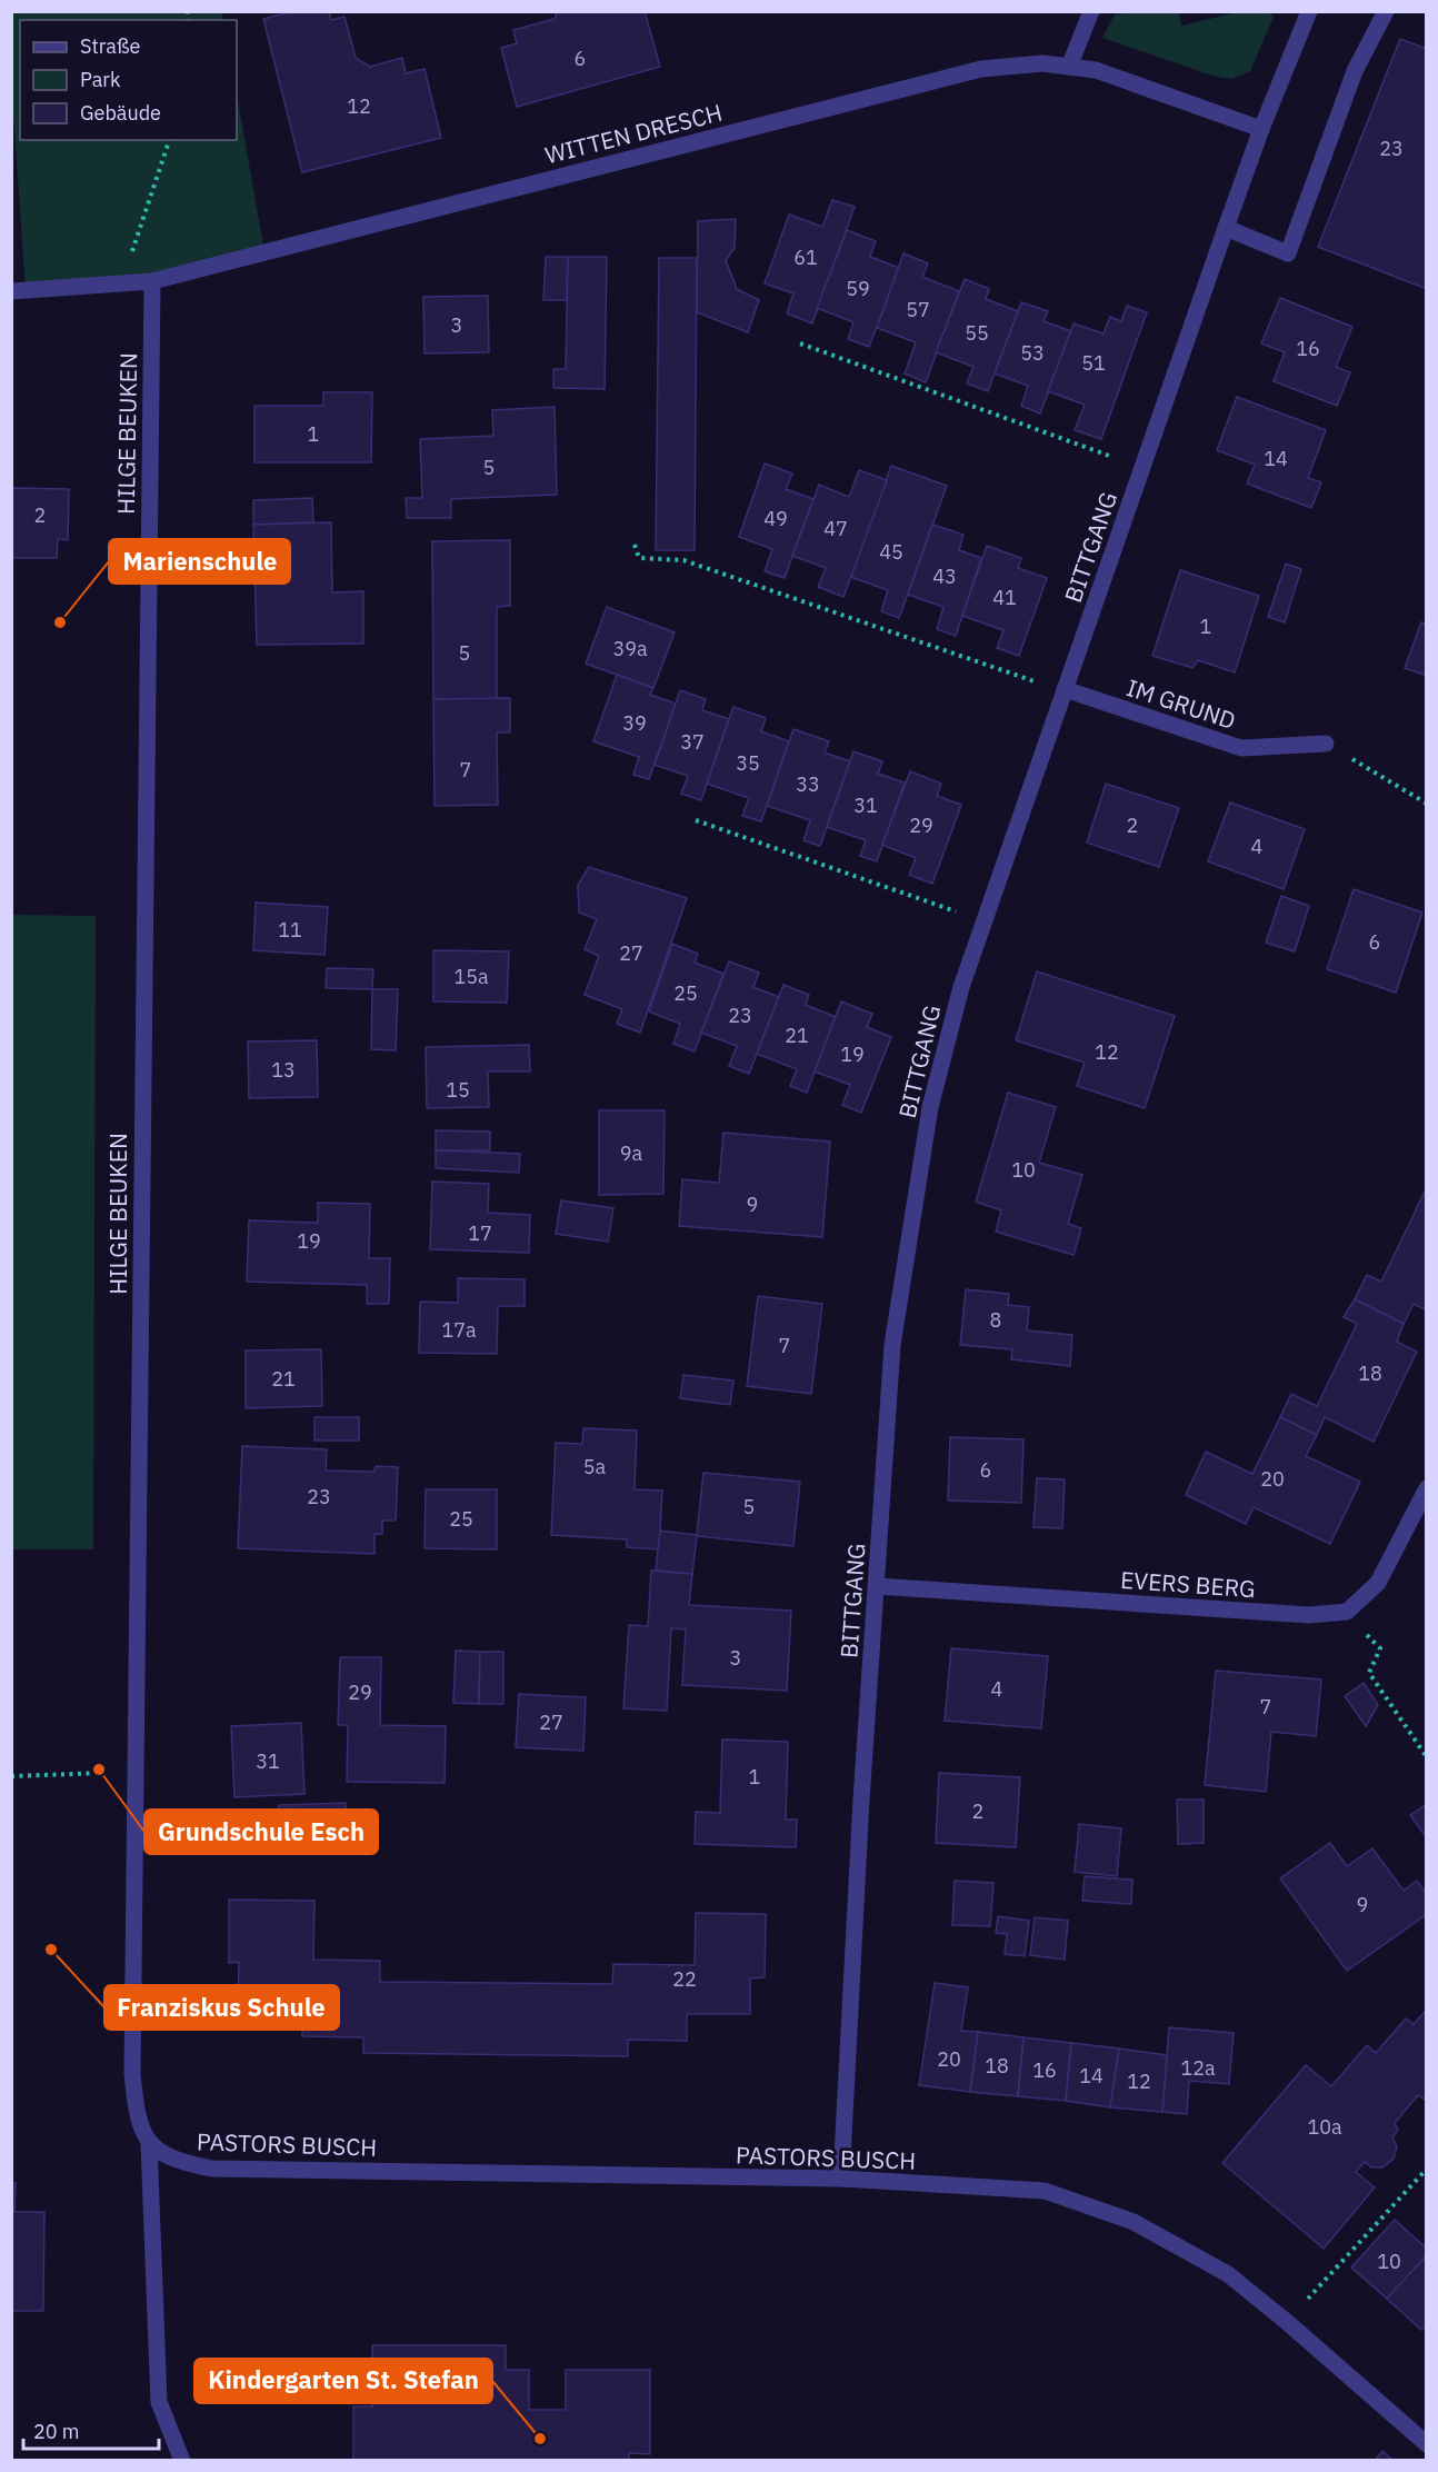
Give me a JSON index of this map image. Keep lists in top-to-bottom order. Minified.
{"streets":{"street":["WITTEN DRESCH","HILGE BEUKEN","BITTGANG","IM GRUND","EVERS BERG","PASTORS BUSCH"]},"crossings":[["WITTEN DRESCH","HILGE BEUKEN"],["WITTEN DRESCH","BITTGANG"],["HILGE BEUKEN","PASTORS BUSCH"],["BITTGANG","IM GRUND"],["BITTGANG","EVERS BERG"],["BITTGANG","PASTORS BUSCH"]],"places":["Marienschule","Grundschule Esch","Franziskus Schule","Kindergarten St. Stefan"],"house_numbers":["6","12","23","61","59","57","3","55","16","53","51","1","14","5","2","49","47","45","43","41","1","39a","5","39","37","35","7","33","31","29","2","4","11","6","27","15a","25","23","21","12","19","13","15","9a","10","9","17","19","8","17a","7","18","21","5a","6","20","23","5","25","3","4","29","7","27","31","1","2","9","22","20","18","12a","16","14","12","10a","10"],"legend":["Straße","Park","Gebäude"],"scale_bar":"20 m"}
